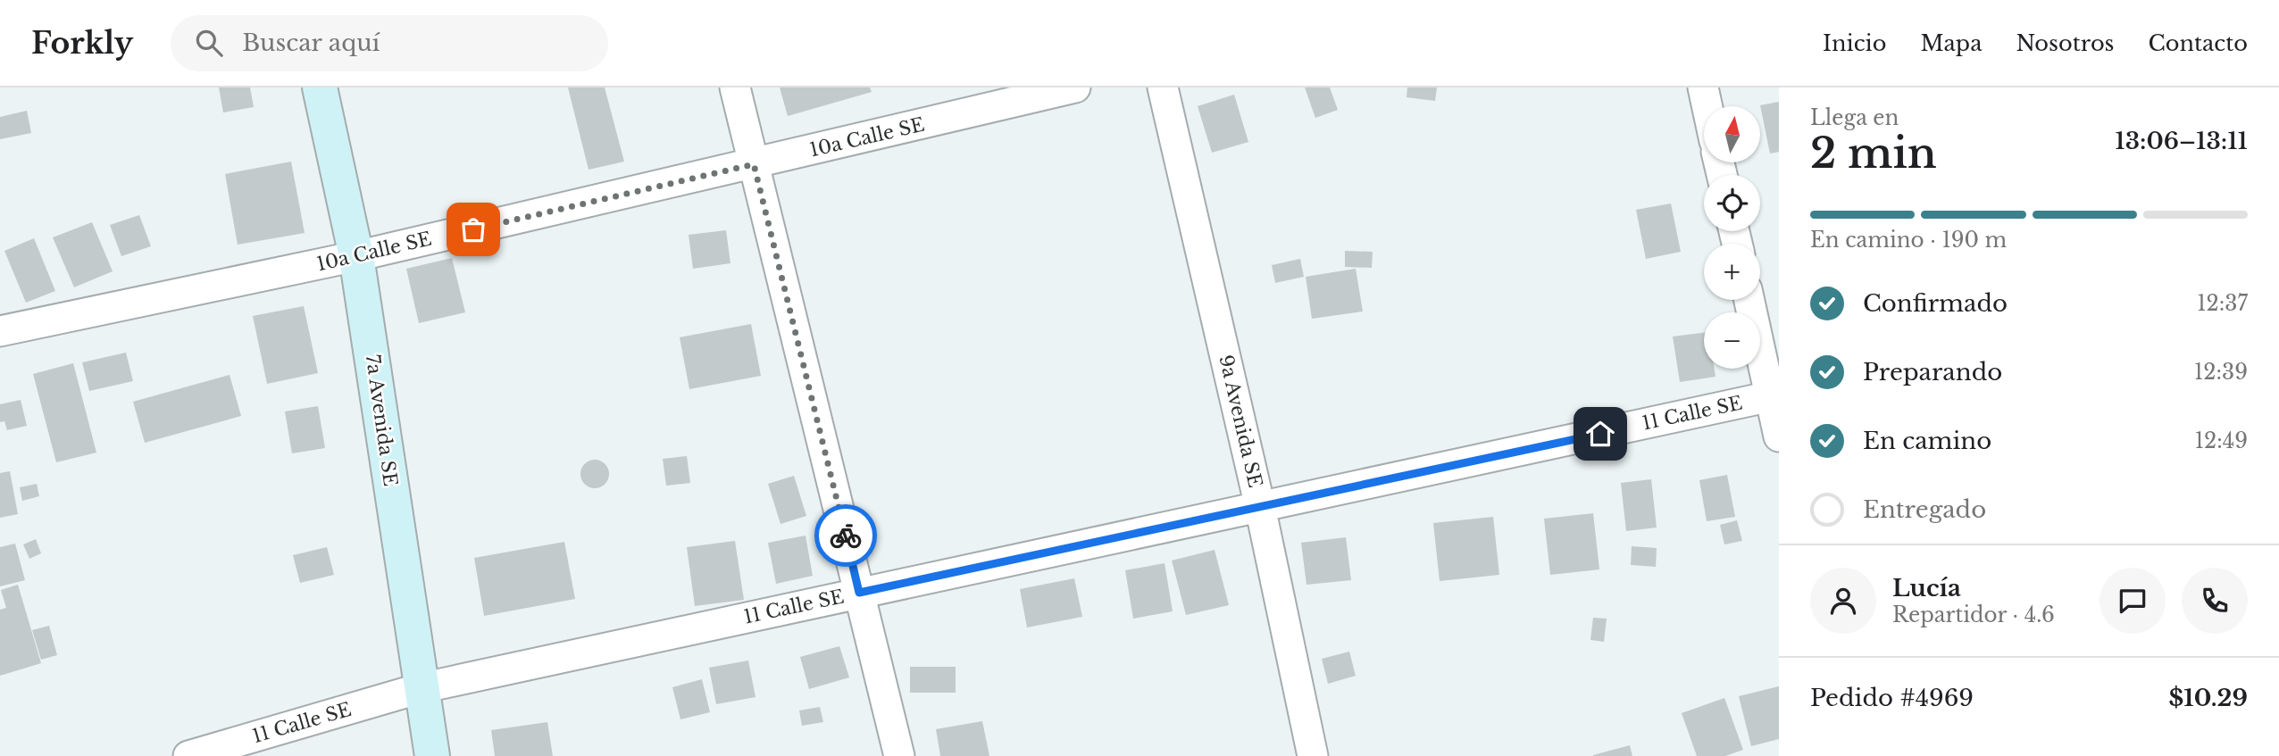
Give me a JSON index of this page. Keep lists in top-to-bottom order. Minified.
{"streets":{"street":["10a Calle SE","11 Calle SE","7a Avenida SE","9a Avenida SE"]},"crossings":[["10a Calle SE","7a Avenida SE"],["11 Calle SE","7a Avenida SE"],["11 Calle SE","9a Avenida SE"]],"north":"top","page":{"header":"Forkly","search":"Buscar aquí","nav":["Inicio","Mapa","Nosotros","Contacto"],"heading":["2 min","Llega en","13:06–13:11"],"panel":["Lucía","Repartidor · 4.6","Pedido #4969","$10.29"],"map_buttons":["+","−"],"bar":"En camino · 190 m","list":[["Confirmado","12:37"],["Preparando","12:39"],["En camino","12:49"],"Entregado"]}}
